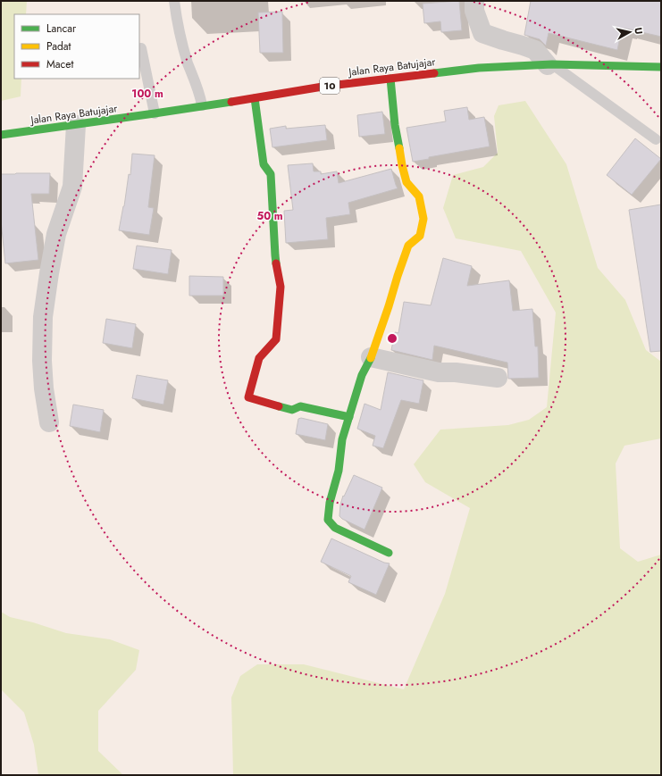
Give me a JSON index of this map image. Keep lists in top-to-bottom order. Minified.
{"streets":{"main road":["Jalan Raya Batujajar","10"]},"legend":["Lancar","Padat","Macet"],"north":"right","rings":["100 m","50 m"]}
